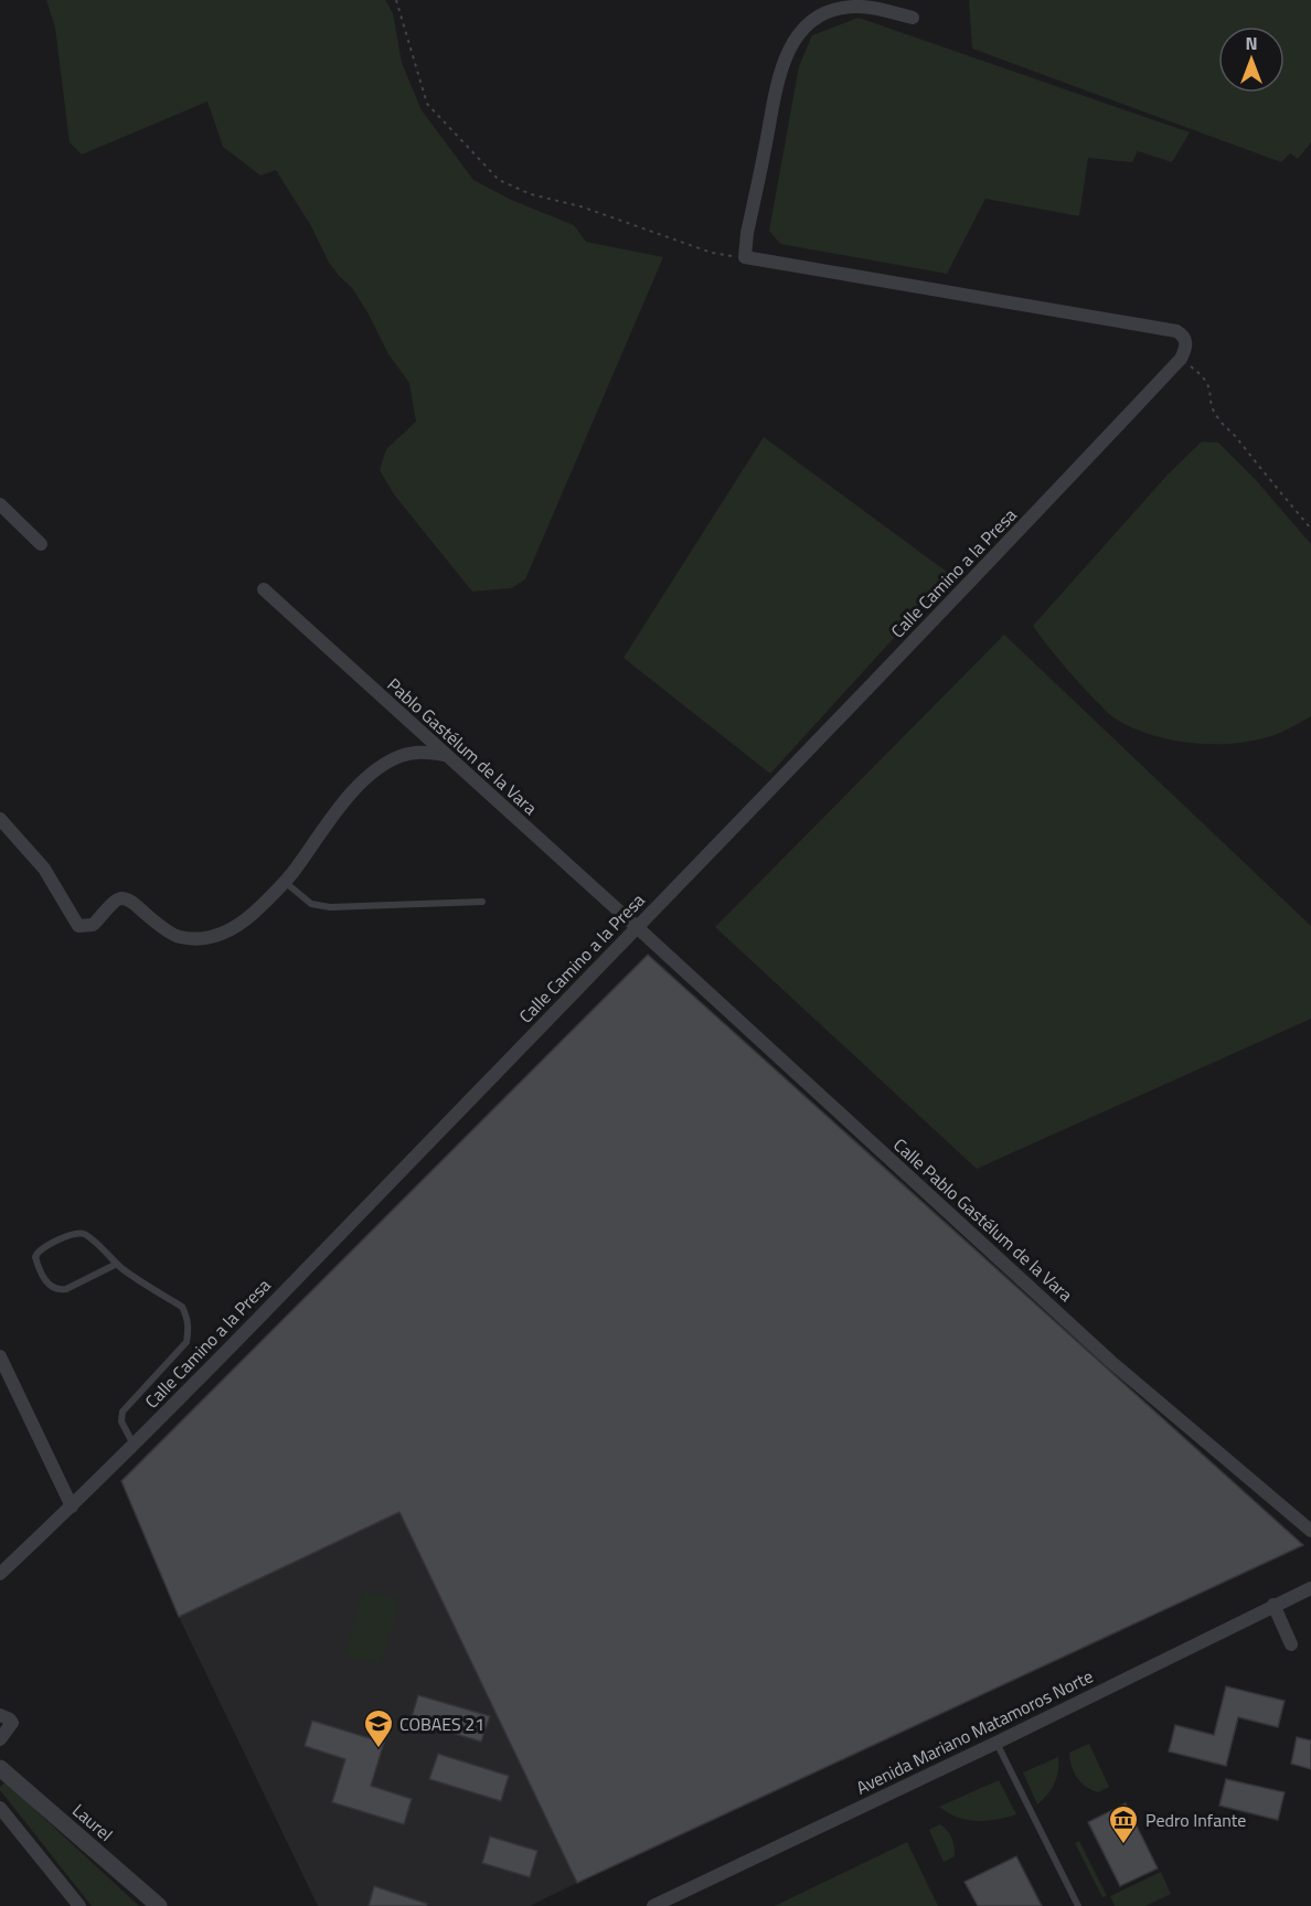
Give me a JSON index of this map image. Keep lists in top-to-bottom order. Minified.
{"streets":{"street":["Calle Camino a la Presa","Pablo Gastélum de la Vara","Calle Pablo Gastélum de la Vara","Avenida Mariano Matamoros Norte","Laurel"]},"crossings":[["Calle Camino a la Presa","Pablo Gastélum de la Vara"],["Calle Camino a la Presa","Calle Pablo Gastélum de la Vara"],["Pablo Gastélum de la Vara","Calle Pablo Gastélum de la Vara"]],"places":{"school or university":["COBAES 21"],"museum":["Pedro Infante"]},"north":"top"}
